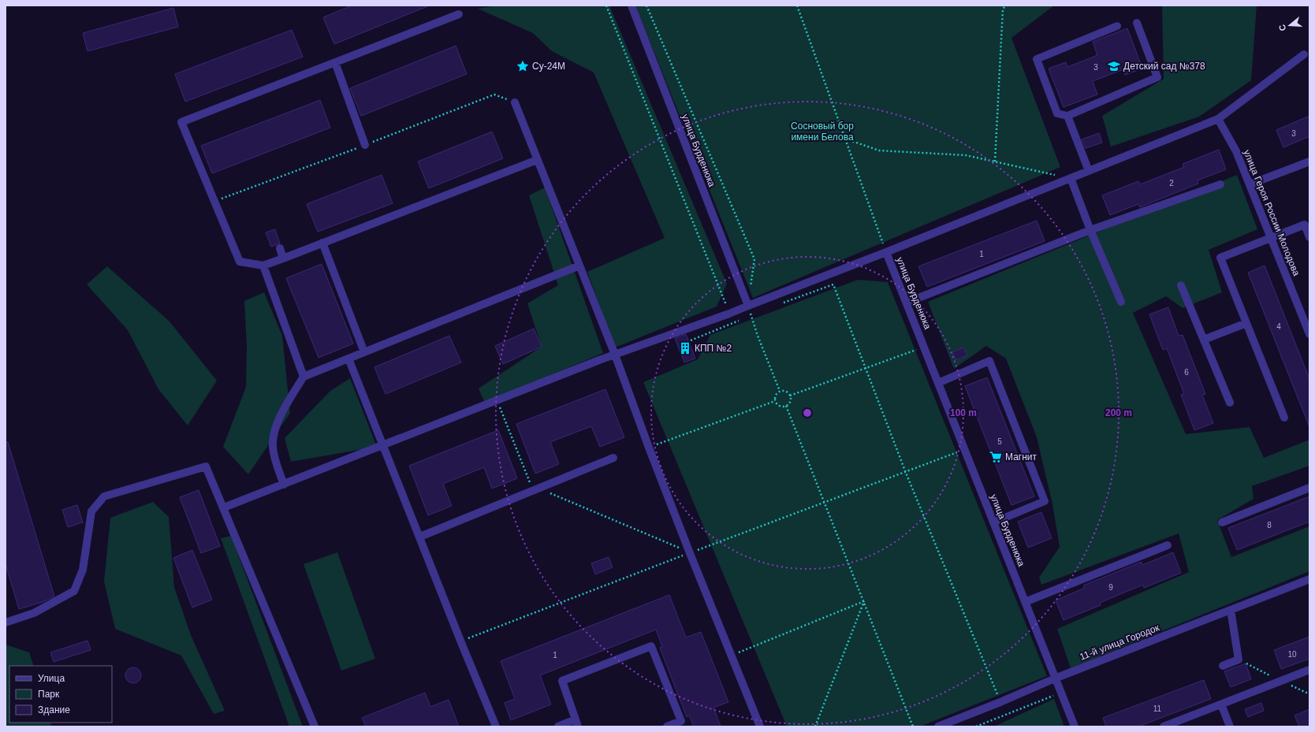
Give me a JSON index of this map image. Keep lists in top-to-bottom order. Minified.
{"streets":{"street":["улица Бурденюка","улица Героя России Молодова","11-й улица Городок"]},"crossings":[["улица Бурденюка","11-й улица Городок"]],"parks":["Сосновый бор имени Белова"],"places":{"place":["Су-24М"],"school or university":["Детский сад №378"],"building":["КПП №2"],"supermarket":["Магнит"]},"house_numbers":["3","3","2","1","4","6","5","8","9","10","1","11"],"legend":["Улица","Парк","Здание"],"north":"left","rings":["100 m","200 m"]}
